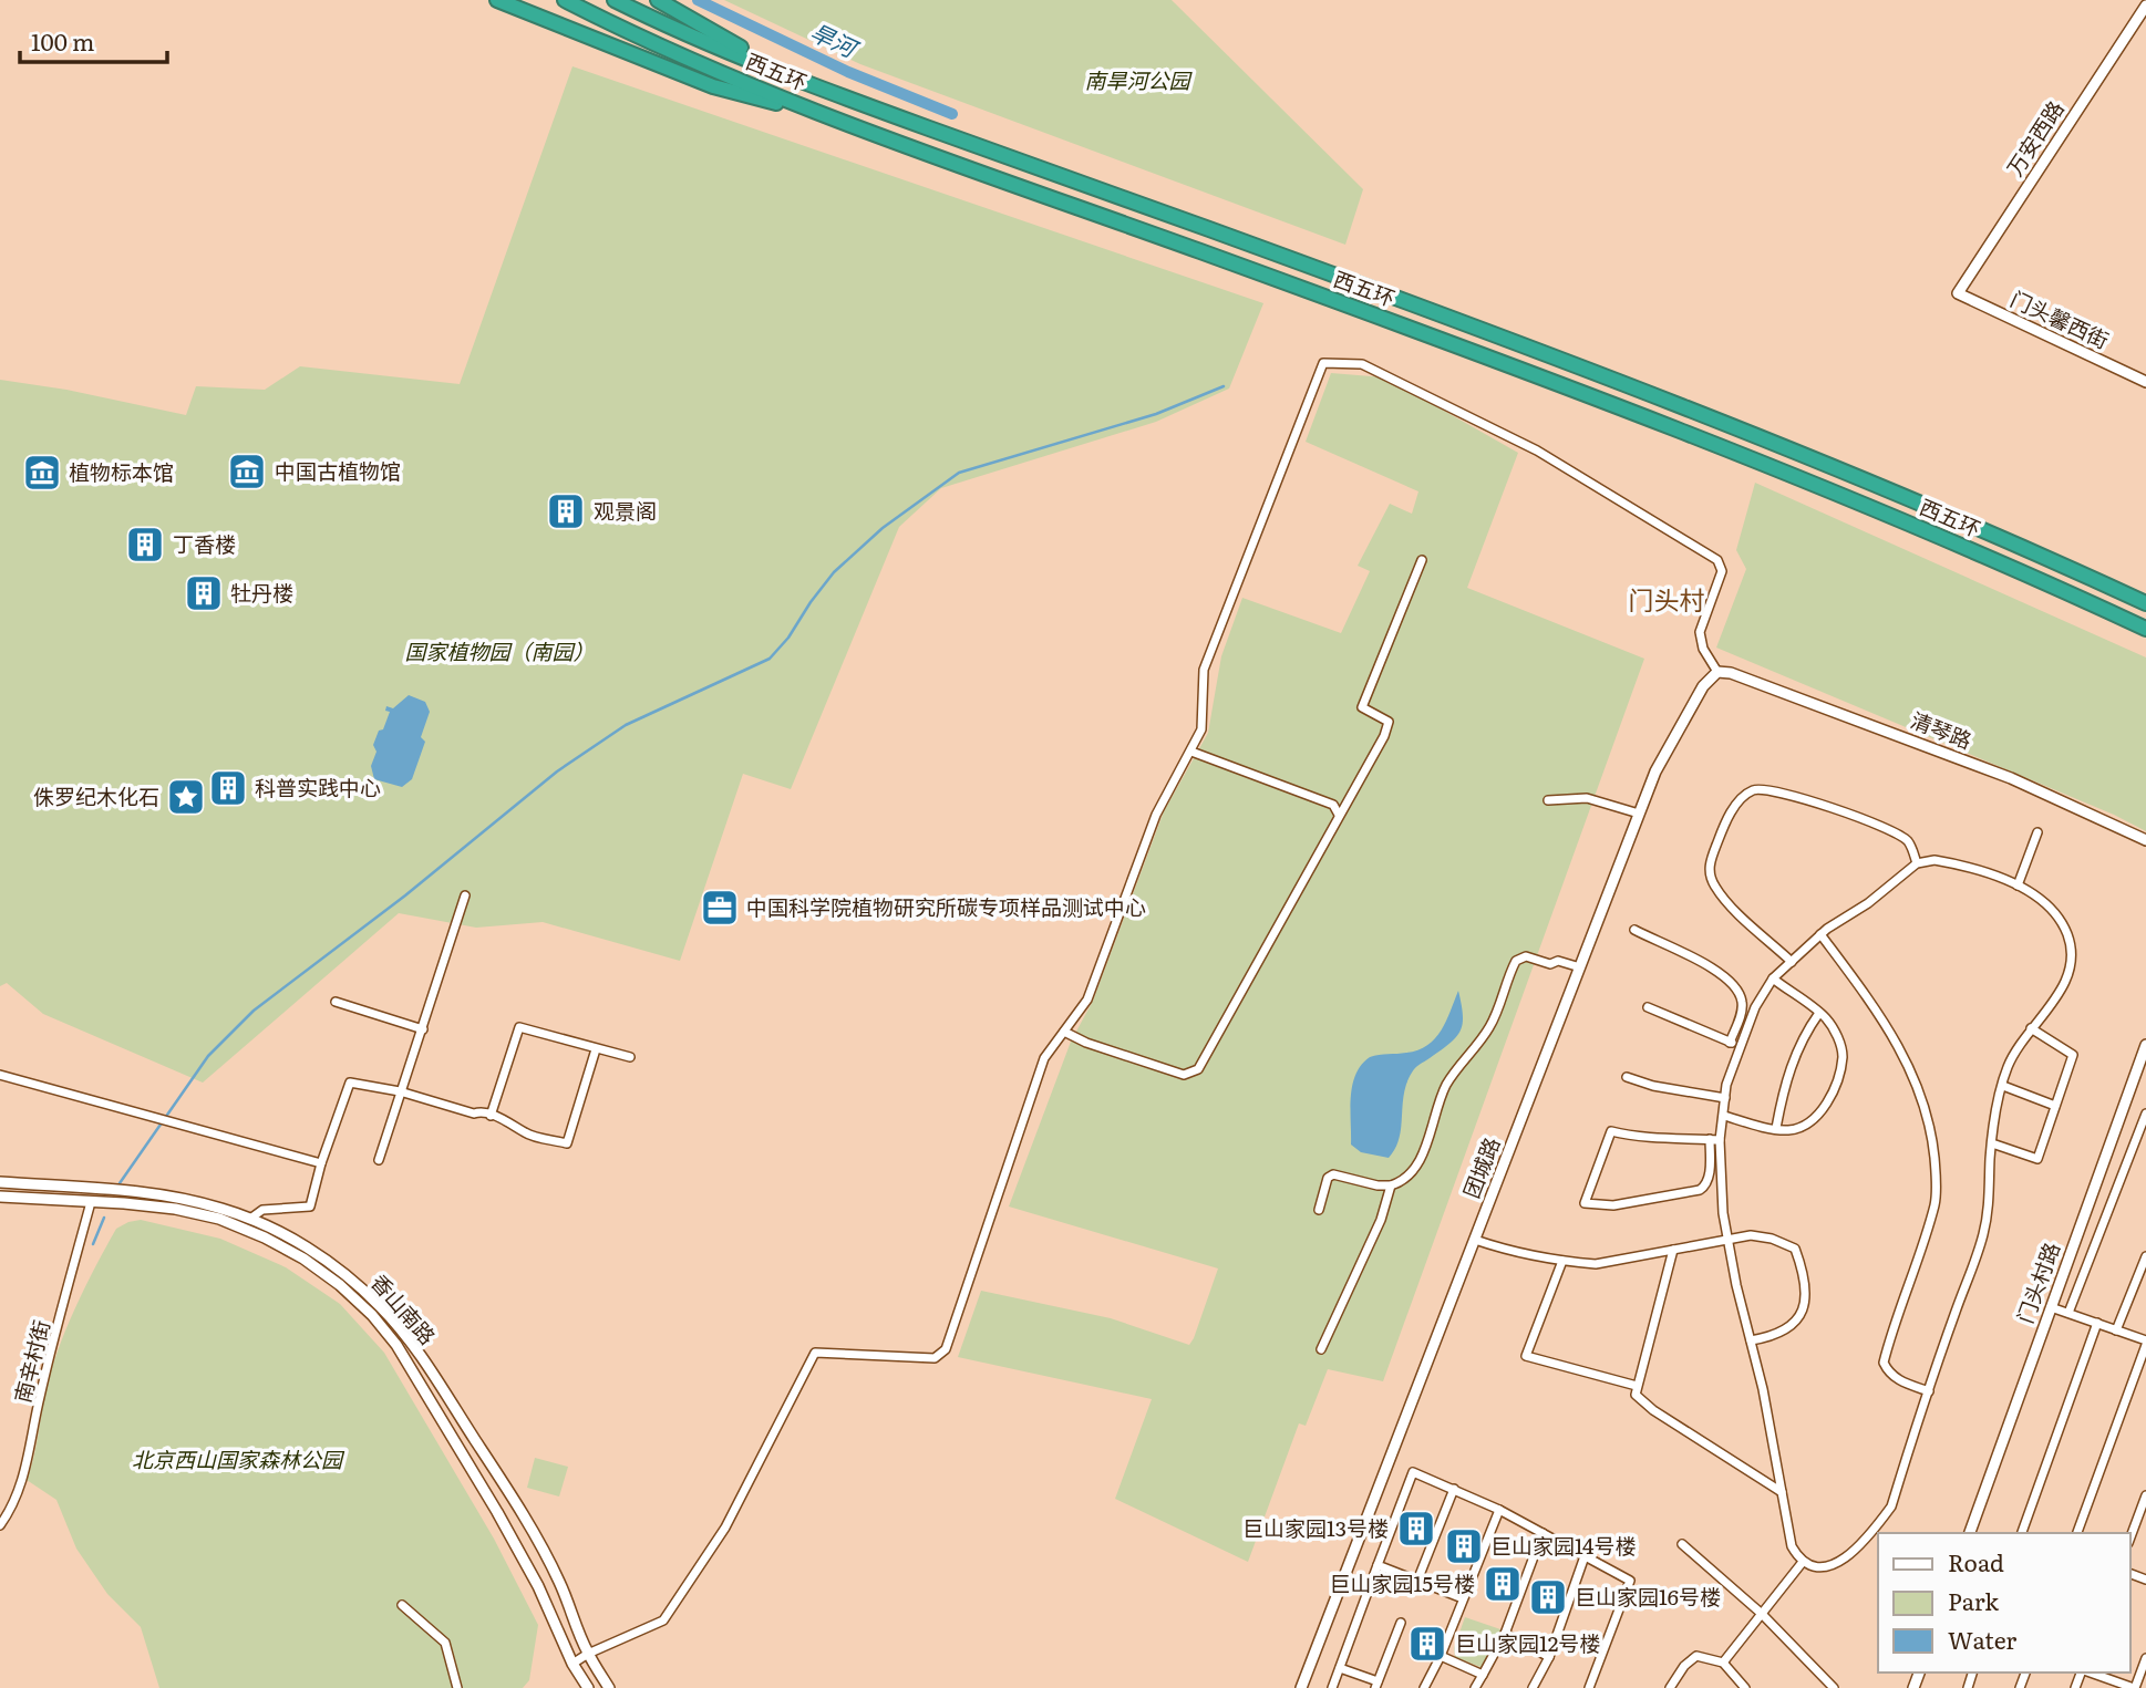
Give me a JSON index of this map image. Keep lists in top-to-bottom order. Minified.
{"streets":{"highway":["西五环"],"street":["万安西路","门头馨西街","清琴路","团城路","门头村路","香山南路","南辛村街"]},"crossings":[["万安西路","门头馨西街"],["清琴路","团城路"],["香山南路","南辛村街"]],"districts":["门头村"],"water":["旱河"],"parks":["南旱河公园","国家植物园（南园）","北京西山国家森林公园"],"places":{"museum":["中国古植物馆","植物标本馆"],"building":["观景阁","丁香楼","牡丹楼","科普实践中心","巨山家园13号楼","巨山家园14号楼","巨山家园15号楼","巨山家园16号楼","巨山家园12号楼"],"place":["侏罗纪木化石"],"office":["中国科学院植物研究所碳专项样品测试中心"]},"legend":["Road","Park","Water"],"scale_bar":"100 m"}
